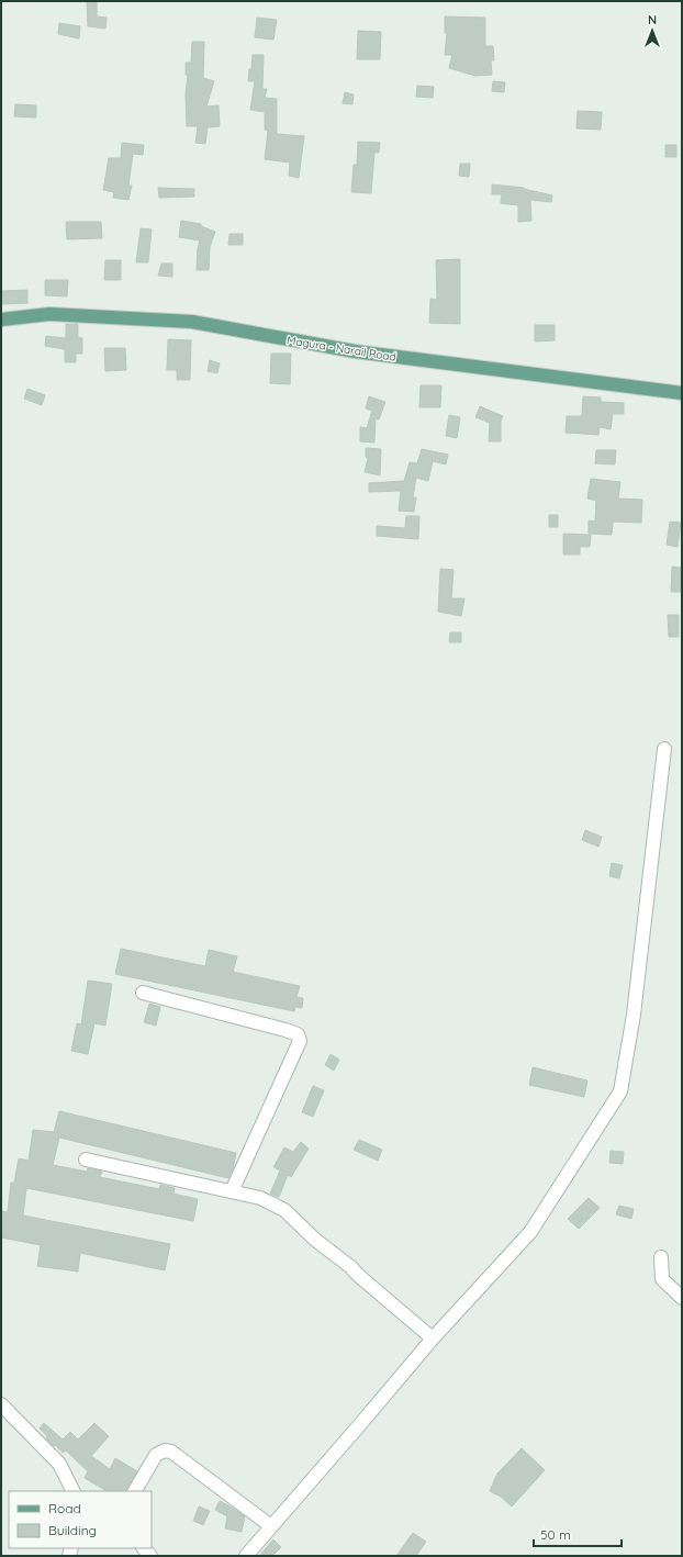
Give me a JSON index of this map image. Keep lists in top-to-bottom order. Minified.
{"streets":{"main road":["Magura - Narail Road"]},"legend":["Road","Building"],"scale_bar":"50 m","north":"top"}
